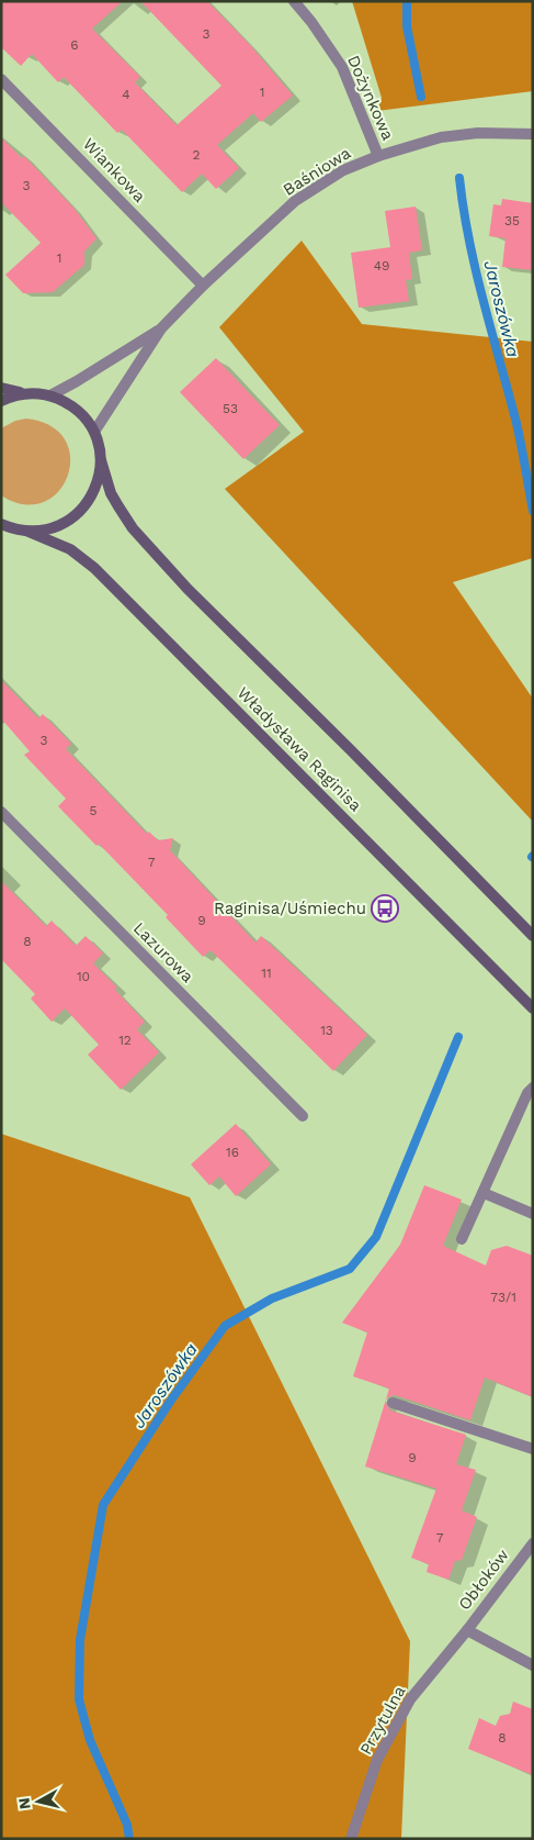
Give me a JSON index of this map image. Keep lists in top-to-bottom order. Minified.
{"streets":{"main road":["Władysława Raginisa"],"street":["Dożynkowa","Wiankowa","Baśniowa","Lazurowa","Obłoków","Przytulna"]},"crossings":[["Dożynkowa","Baśniowa"],["Wiankowa","Baśniowa"],["Obłoków","Przytulna"]],"water":["Jaroszówka"],"places":{"bus stop":["Raginisa/Uśmiechu"]},"house_numbers":["3","6","1","4","2","3","35","1","49","53","3","5","7","9","8","11","10","13","12","16","73/1","9","7","8"],"north":"left"}
